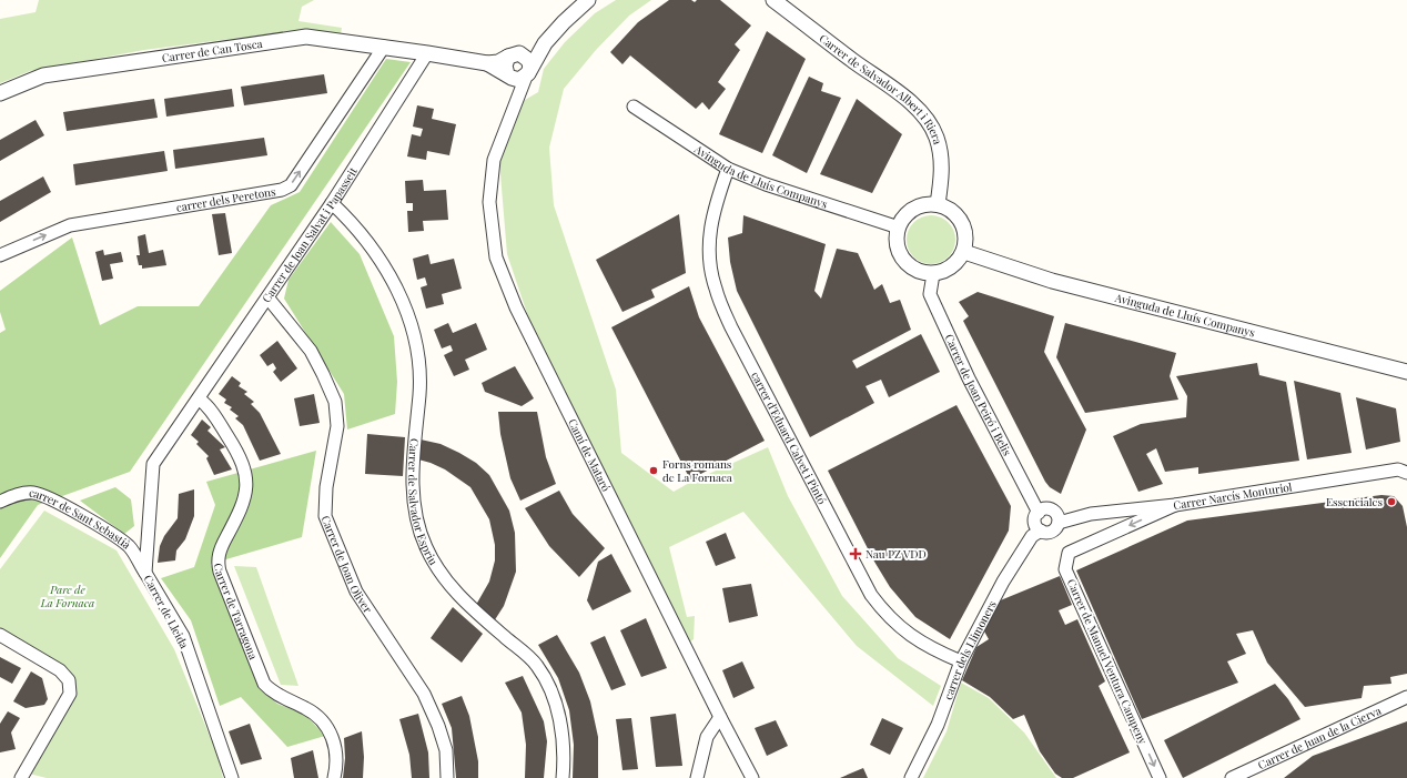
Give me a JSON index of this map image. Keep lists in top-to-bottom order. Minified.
{"streets":{"street":["Carrer de Can Tosca","Carrer de Salvador Albert i Riera","Avinguda de Lluís Companys","carrer dels Peretons","Carrer de Joan Salvat i Papasseit","Carrer de Joan Peiró i Belis","carrer d'Eduard Calvet i Pintó","Camí de Mataró","Carrer Narcís Monturiol","Carrer de Salvador Espriu","carrer de Sant Sebastià","Carrer de Joan Oliver","Carrer de Tarragona","Carrer de Lleida","carrer dels Llimoners","Carrer de Manuel Ventura Campeny","Carrer de Juan de la Cierva"]},"crossings":[["Carrer de Can Tosca","carrer dels Peretons"],["Carrer de Can Tosca","Carrer de Joan Salvat i Papasseit"],["Carrer de Salvador Albert i Riera","Avinguda de Lluís Companys"],["Carrer de Salvador Albert i Riera","Carrer de Joan Peiró i Belis"],["Avinguda de Lluís Companys","Carrer de Joan Peiró i Belis"],["Avinguda de Lluís Companys","carrer d'Eduard Calvet i Pintó"],["Carrer de Joan Salvat i Papasseit","Carrer de Salvador Espriu"],["Carrer de Joan Salvat i Papasseit","Carrer de Joan Oliver"],["Carrer de Joan Salvat i Papasseit","Carrer de Tarragona"],["Carrer de Joan Salvat i Papasseit","Carrer de Lleida"],["Carrer de Joan Peiró i Belis","Carrer Narcís Monturiol"],["Carrer de Joan Peiró i Belis","carrer dels Llimoners"],["carrer d'Eduard Calvet i Pintó","carrer dels Llimoners"],["Carrer Narcís Monturiol","carrer dels Llimoners"],["Carrer Narcís Monturiol","Carrer de Manuel Ventura Campeny"],["carrer de Sant Sebastià","Carrer de Lleida"]],"one_way":["carrer dels Peretons"],"parks":["Parc de La Fornaca"],"places":{"other":["Forns romans de La Fornaca","Essenciales"],"health":["Nau PZ VDD"]}}
